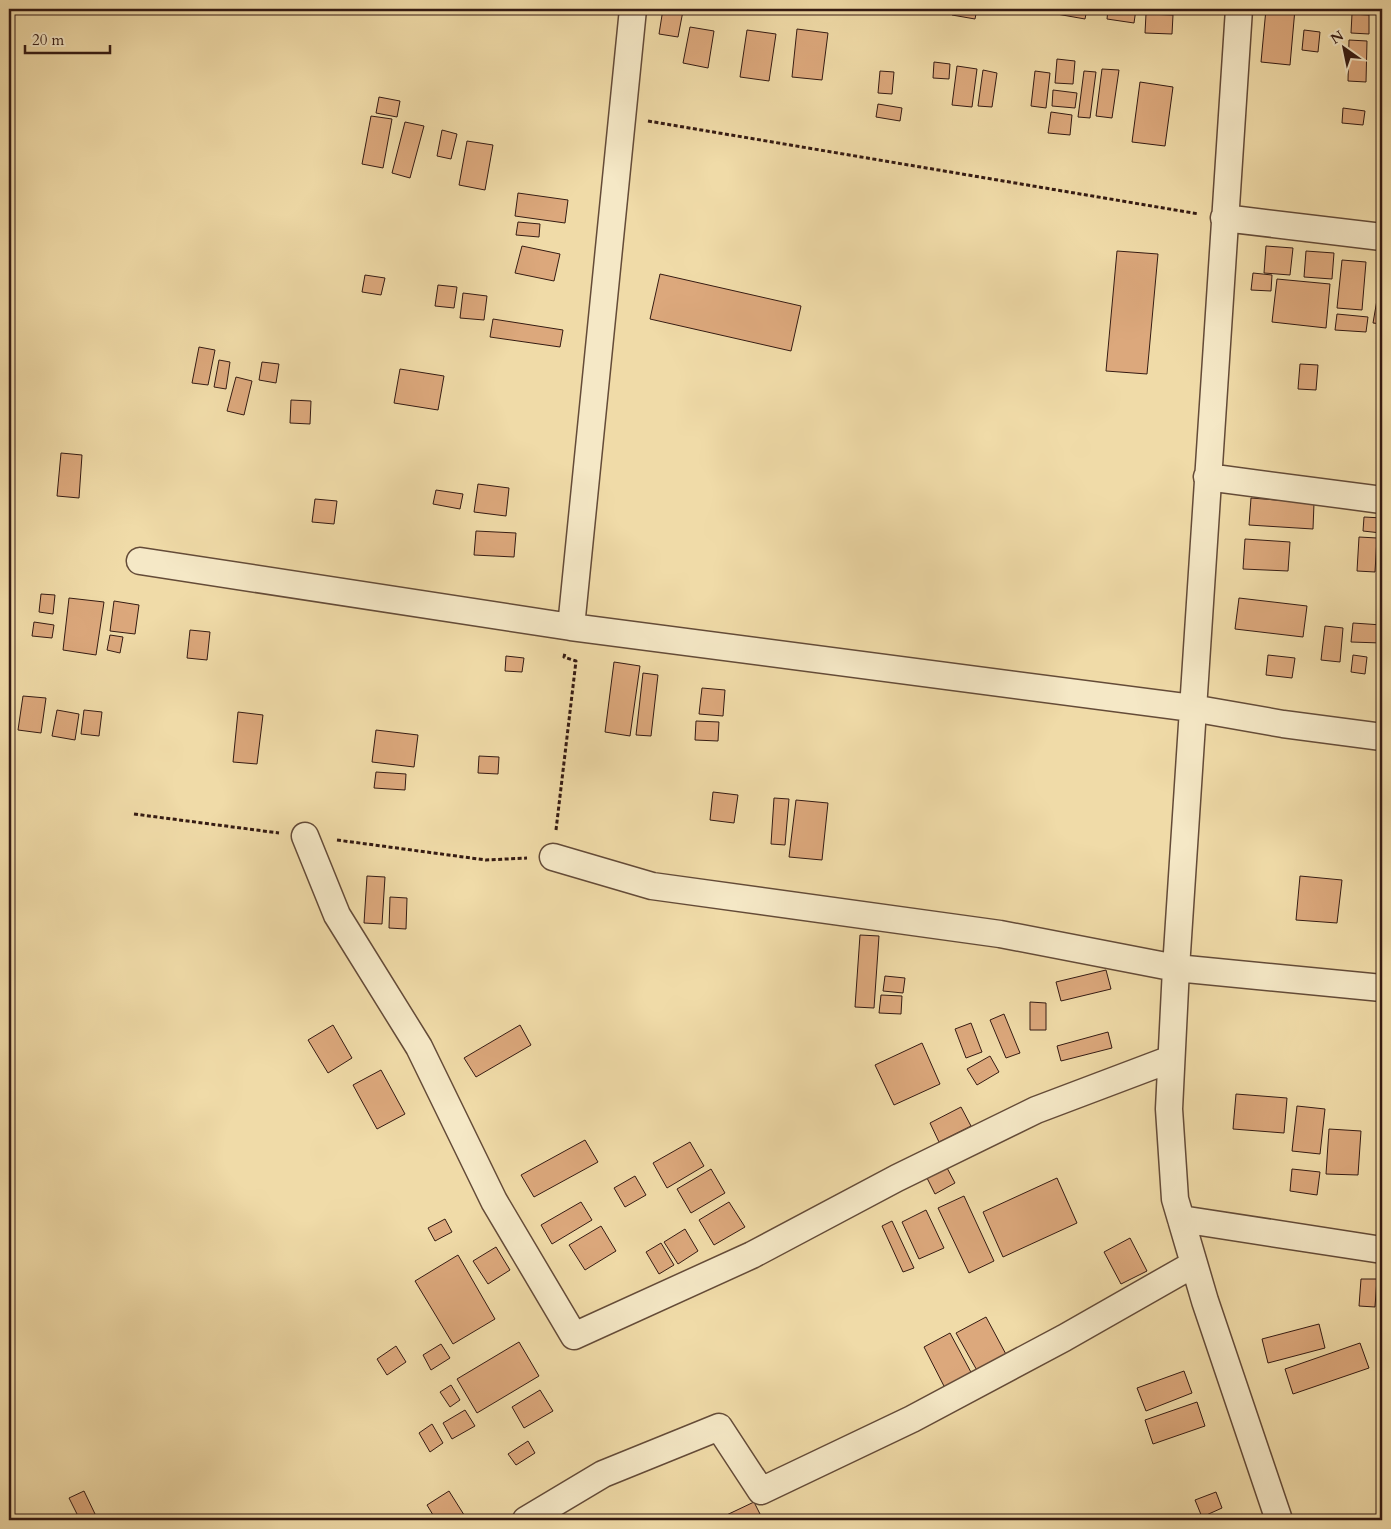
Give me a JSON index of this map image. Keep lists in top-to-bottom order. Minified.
{"scale_bar":"20 m","north":"top left"}
